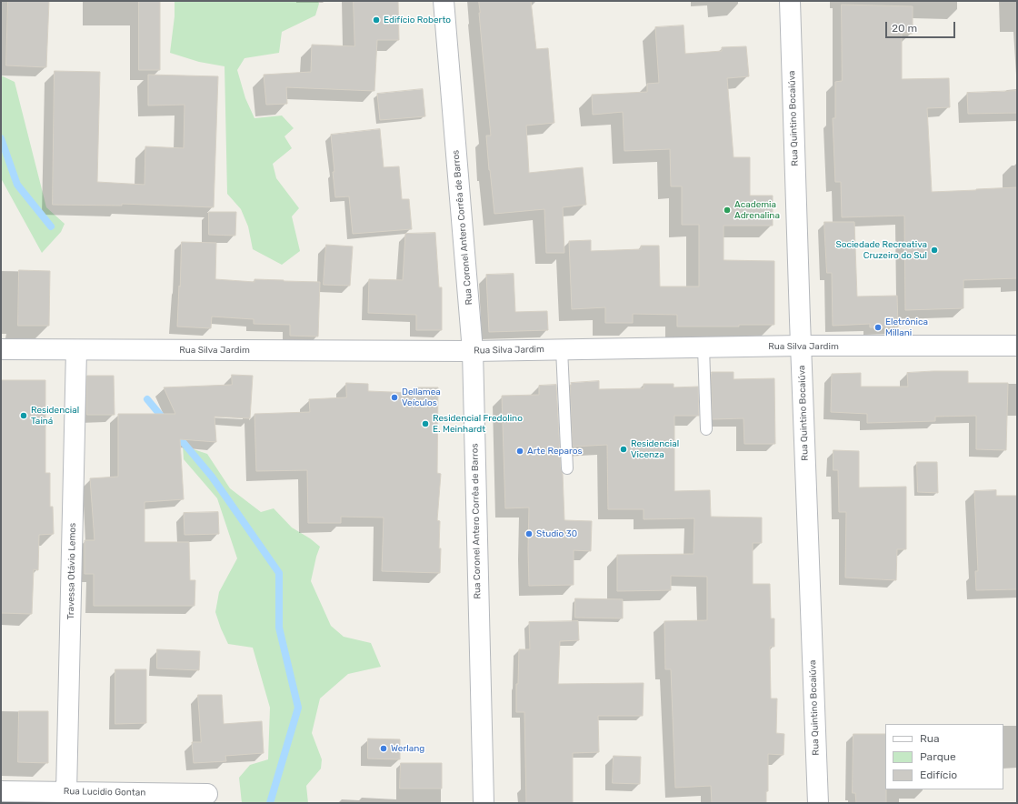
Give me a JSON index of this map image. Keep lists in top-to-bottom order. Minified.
{"streets":{"street":["Rua Quintino Bocaiúva","Rua Coronel Antero Corrêa de Barros","Rua Silva Jardim","Travessa Otávio Lemos","Rua Lucidio Gontan"]},"crossings":[["Rua Quintino Bocaiúva","Rua Silva Jardim"],["Rua Coronel Antero Corrêa de Barros","Rua Silva Jardim"],["Rua Silva Jardim","Travessa Otávio Lemos"],["Travessa Otávio Lemos","Rua Lucidio Gontan"]],"places":["Edifício Roberto","Academia Adrenalina","Sociedade Recreativa Cruzeiro do Sul","Eletrônica Millani","Dellamea Veículos","Residencial Tainá","Residencial Fredolino E. Meinhardt","Residencial Vicenza","Arte Reparos","Studio 30","Werlang"],"legend":["Rua","Parque","Edifício"],"scale_bar":"20 m"}
